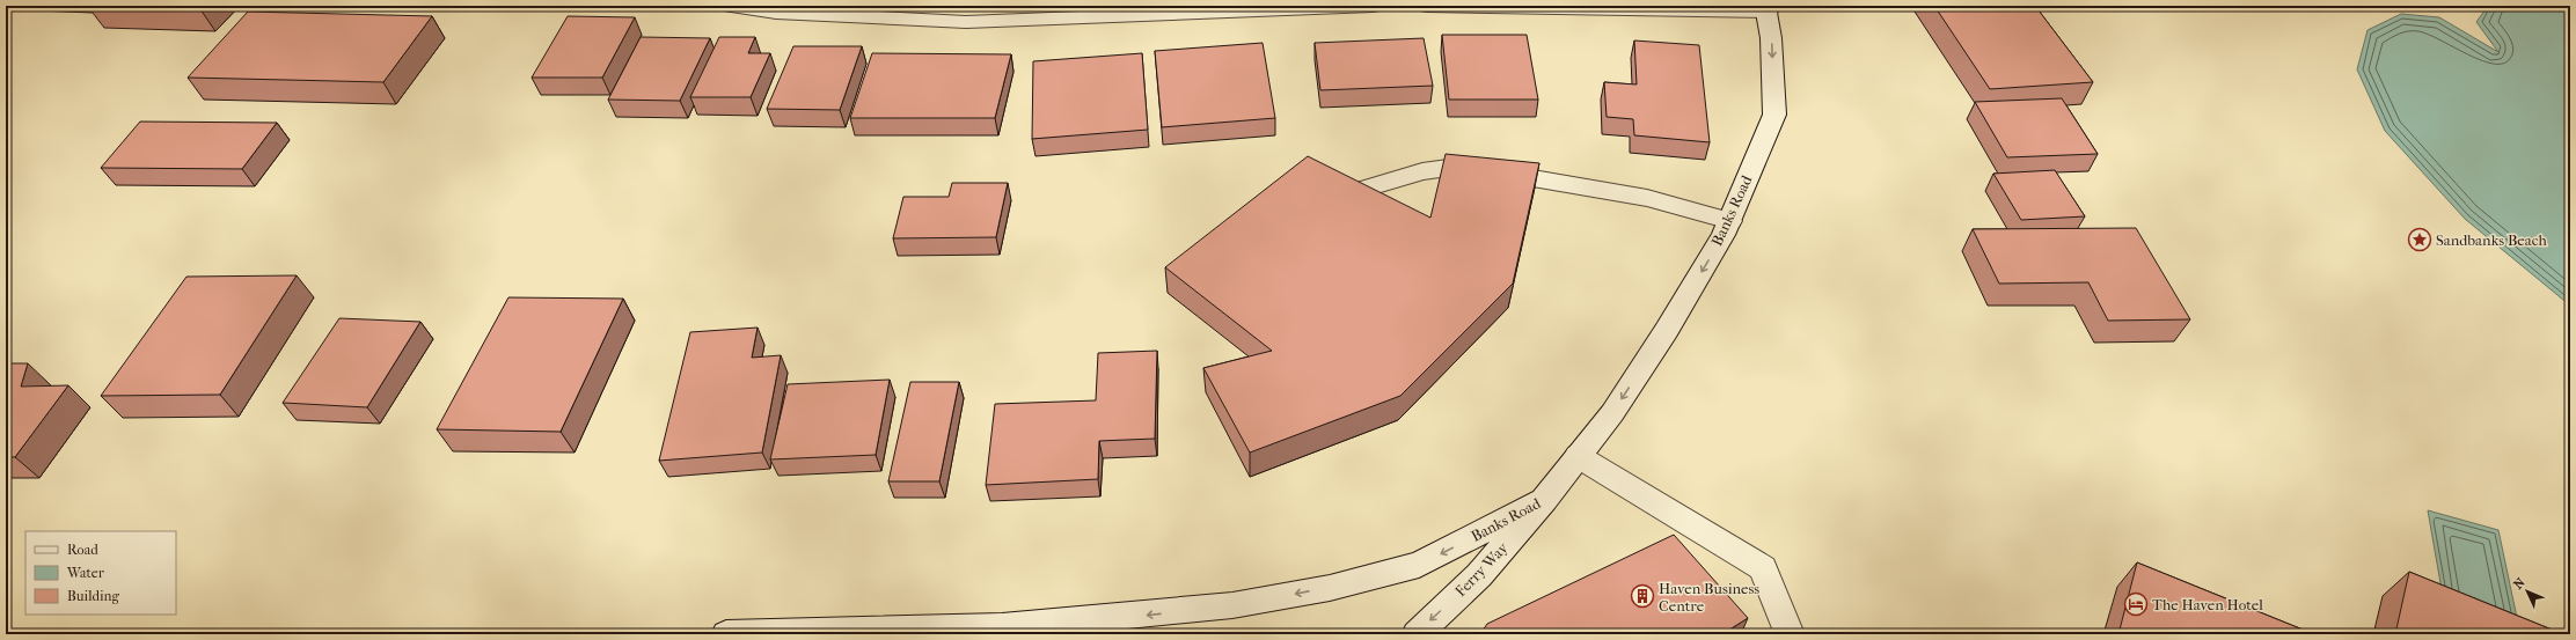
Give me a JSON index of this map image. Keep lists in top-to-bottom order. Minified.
{"streets":{"main road":["Banks Road","Ferry Way"]},"crossings":[["Banks Road","Ferry Way"]],"one_way":["Banks Road","Ferry Way"],"places":{"place":["Sandbanks Beach"],"building":["Haven Business Centre"],"hotel":["The Haven Hotel"]},"legend":["Road","Water","Building"],"north":"top left"}
